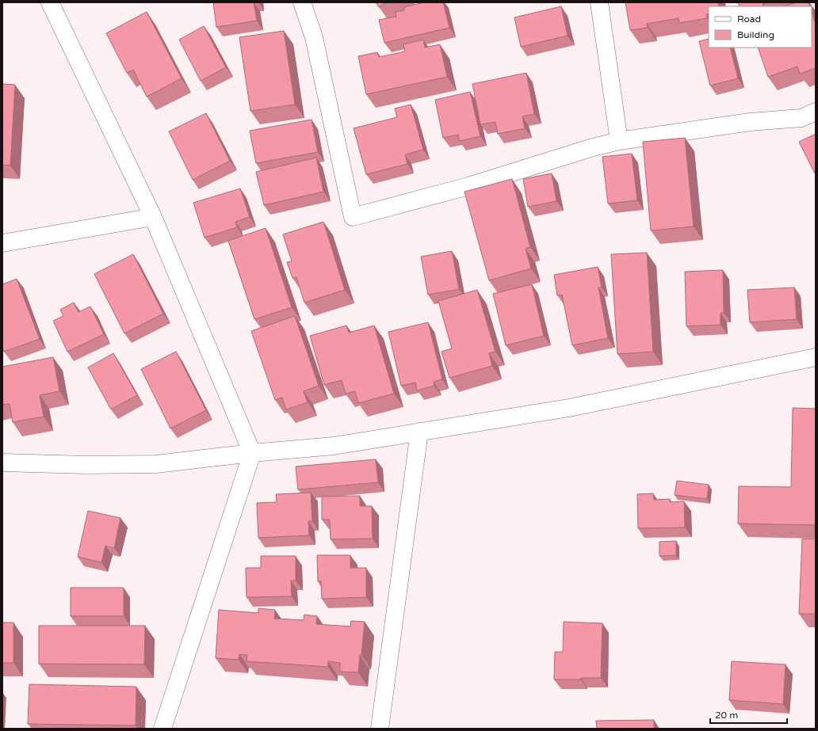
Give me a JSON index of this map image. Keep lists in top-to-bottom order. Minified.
{"legend":["Road","Building"],"scale_bar":"20 m"}
